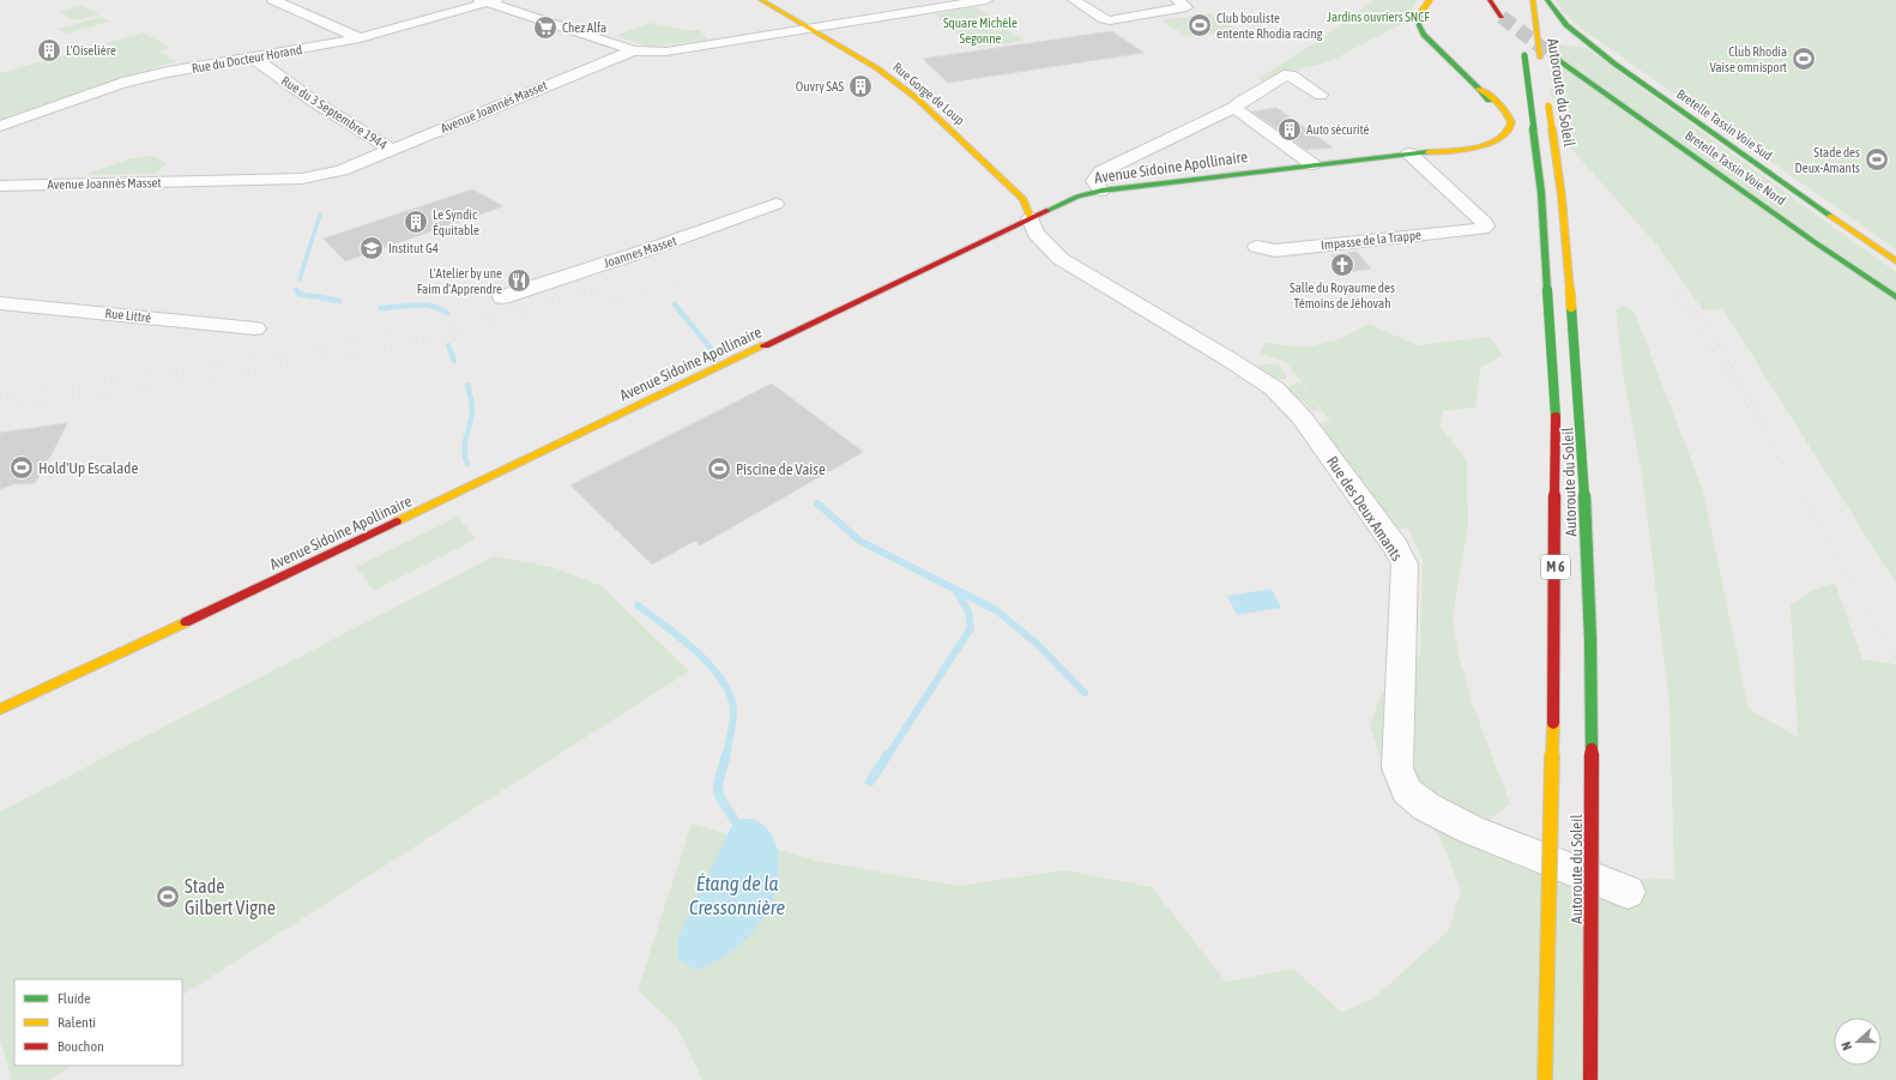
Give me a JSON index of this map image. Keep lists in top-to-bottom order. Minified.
{"streets":{"main road":["Autoroute du Soleil","Rue Gorge de Loup","Bretelle Tassin Voie Sud","Avenue Sidoine Apollinaire","Bretelle Tassin Voie Nord","M 6"],"street":["Rue du Docteur Horand","Avenue Joannès Masset","Rue du 3 Septembre 1944","Impasse de la Trappe","Joannes Masset","Rue Littré","Rue des Deux Amants"]},"crossings":[["Rue du Docteur Horand","Rue du 3 Septembre 1944"],["Rue Gorge de Loup","Avenue Joannès Masset"],["Rue Gorge de Loup","Avenue Sidoine Apollinaire"],["Rue Gorge de Loup","Rue des Deux Amants"],["Avenue Joannès Masset","Rue du 3 Septembre 1944"],["Avenue Sidoine Apollinaire","Impasse de la Trappe"],["Avenue Sidoine Apollinaire","Rue des Deux Amants"]],"water":["Étang de la Cressonnière"],"parks":["Jardins ouvriers SNCF","Square Michèle Segonne"],"places":{"sports":["Club bouliste entente Rhodia racing","Club Rhodia Vaise omnisport","Stade des Deux-Amants","Hold'Up Escalade","Piscine de Vaise","Stade Gilbert Vigne"],"supermarket":["Chez Alfa"],"building":["L'Oiselière","Ouvry SAS","Auto sécurité","Le Syndic Équitable"],"school or university":["Institut G4"],"church":["Salle du Royaume des Témoins de Jéhovah"],"restaurant":["L'Atelier by une Faim d'Apprendre"]},"legend":["Fluide","Ralenti","Bouchon"],"north":"left"}
